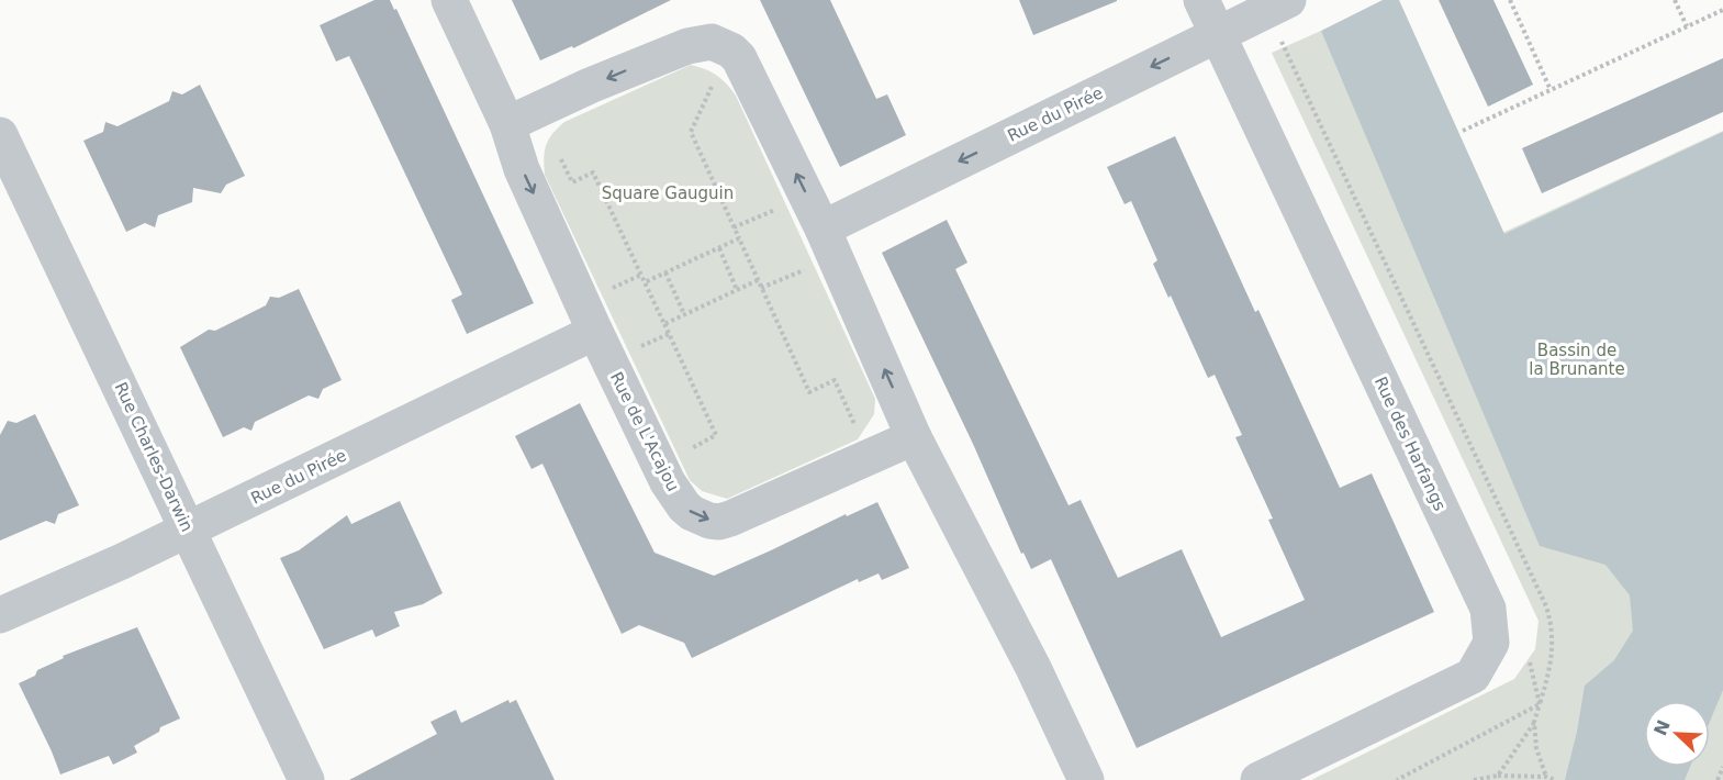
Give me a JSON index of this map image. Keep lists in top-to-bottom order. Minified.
{"streets":{"street":["Rue du Pirée","Rue de L'Acajou","Rue des Harfangs","Rue Charles-Darwin"]},"crossings":[["Rue du Pirée","Rue de L'Acajou"],["Rue du Pirée","Rue des Harfangs"],["Rue du Pirée","Rue Charles-Darwin"]],"one_way":["Rue du Pirée"],"parks":["Square Gauguin","Bassin de la Brunante"],"north":"top left"}
